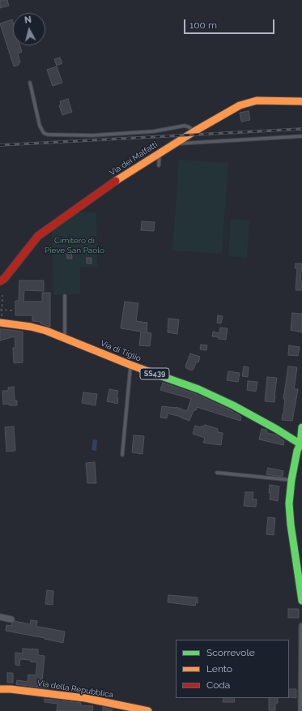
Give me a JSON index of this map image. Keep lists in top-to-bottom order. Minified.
{"streets":{"street":["Via dei Malfatti","Via di Tiglio","SS439","Via della Repubblica"]},"parks":["Cimitero di Pieve San Paolo"],"legend":["Scorrevole","Lento","Coda"],"scale_bar":"100 m","north":"top"}
